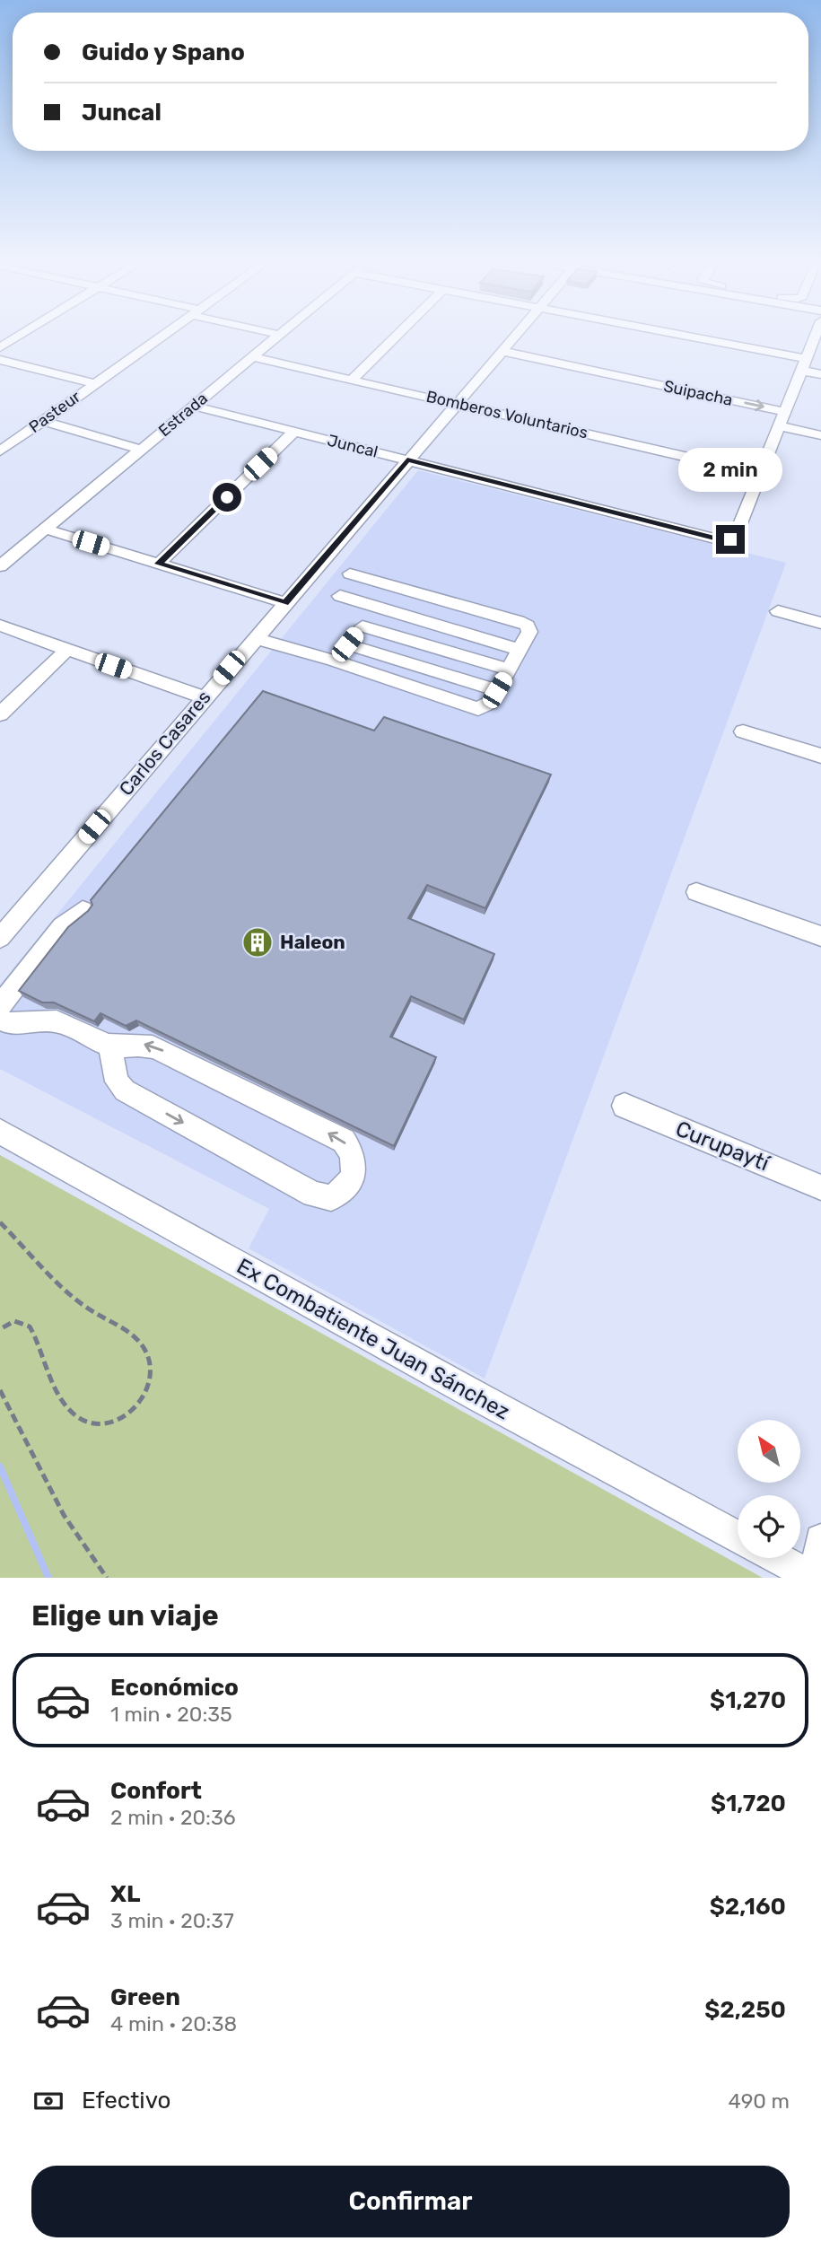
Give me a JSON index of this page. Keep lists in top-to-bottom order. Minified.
{"streets":{"street":["Suipacha","Pasteur","Estrada","Bomberos Voluntarios","Juncal","Carlos Casares","Curupaytí","Ex Combatiente Juan Sánchez"]},"crossings":[["Suipacha","Carlos Casares"],["Estrada","Bomberos Voluntarios"],["Estrada","Juncal"],["Bomberos Voluntarios","Juncal"],["Bomberos Voluntarios","Carlos Casares"],["Juncal","Carlos Casares"]],"places":{"building":["Haleon"]},"north":"top left","page":{"banner":["Guido y Spano","Juncal"],"bubble":"2 min","heading":"Elige un viaje","list":[{"name":"Económico","note":"1 min · 20:35","value":"$1,270"},{"name":"Confort","note":"2 min · 20:36","value":"$1,720"},{"name":"XL","note":"3 min · 20:37","value":"$2,160"},{"name":"Green","note":"4 min · 20:38","value":"$2,250"}],"pay":["Efectivo","490 m"],"buttons":"Confirmar"}}
